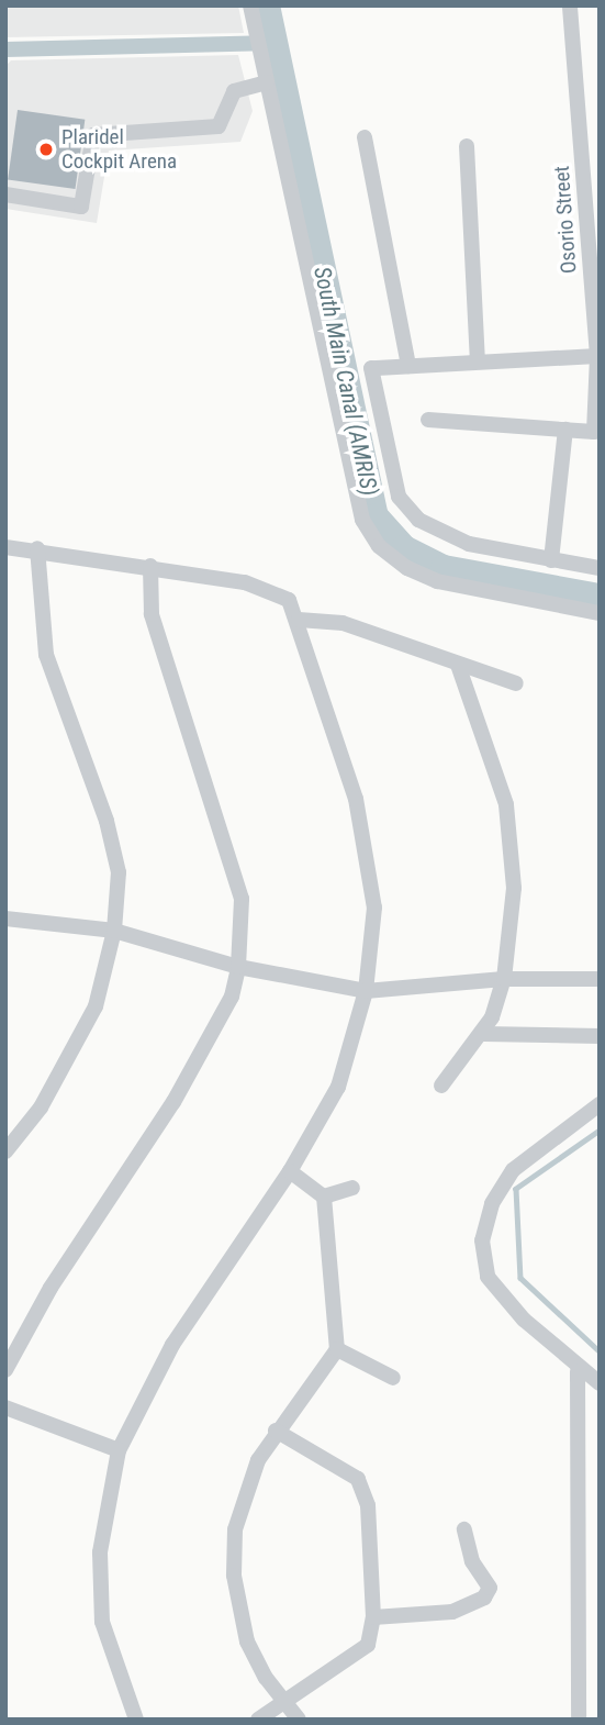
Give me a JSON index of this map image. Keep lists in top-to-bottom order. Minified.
{"streets":{"street":["Osorio Street"]},"water":["South Main Canal (AMRIS)"],"places":["Plaridel Cockpit Arena"]}
